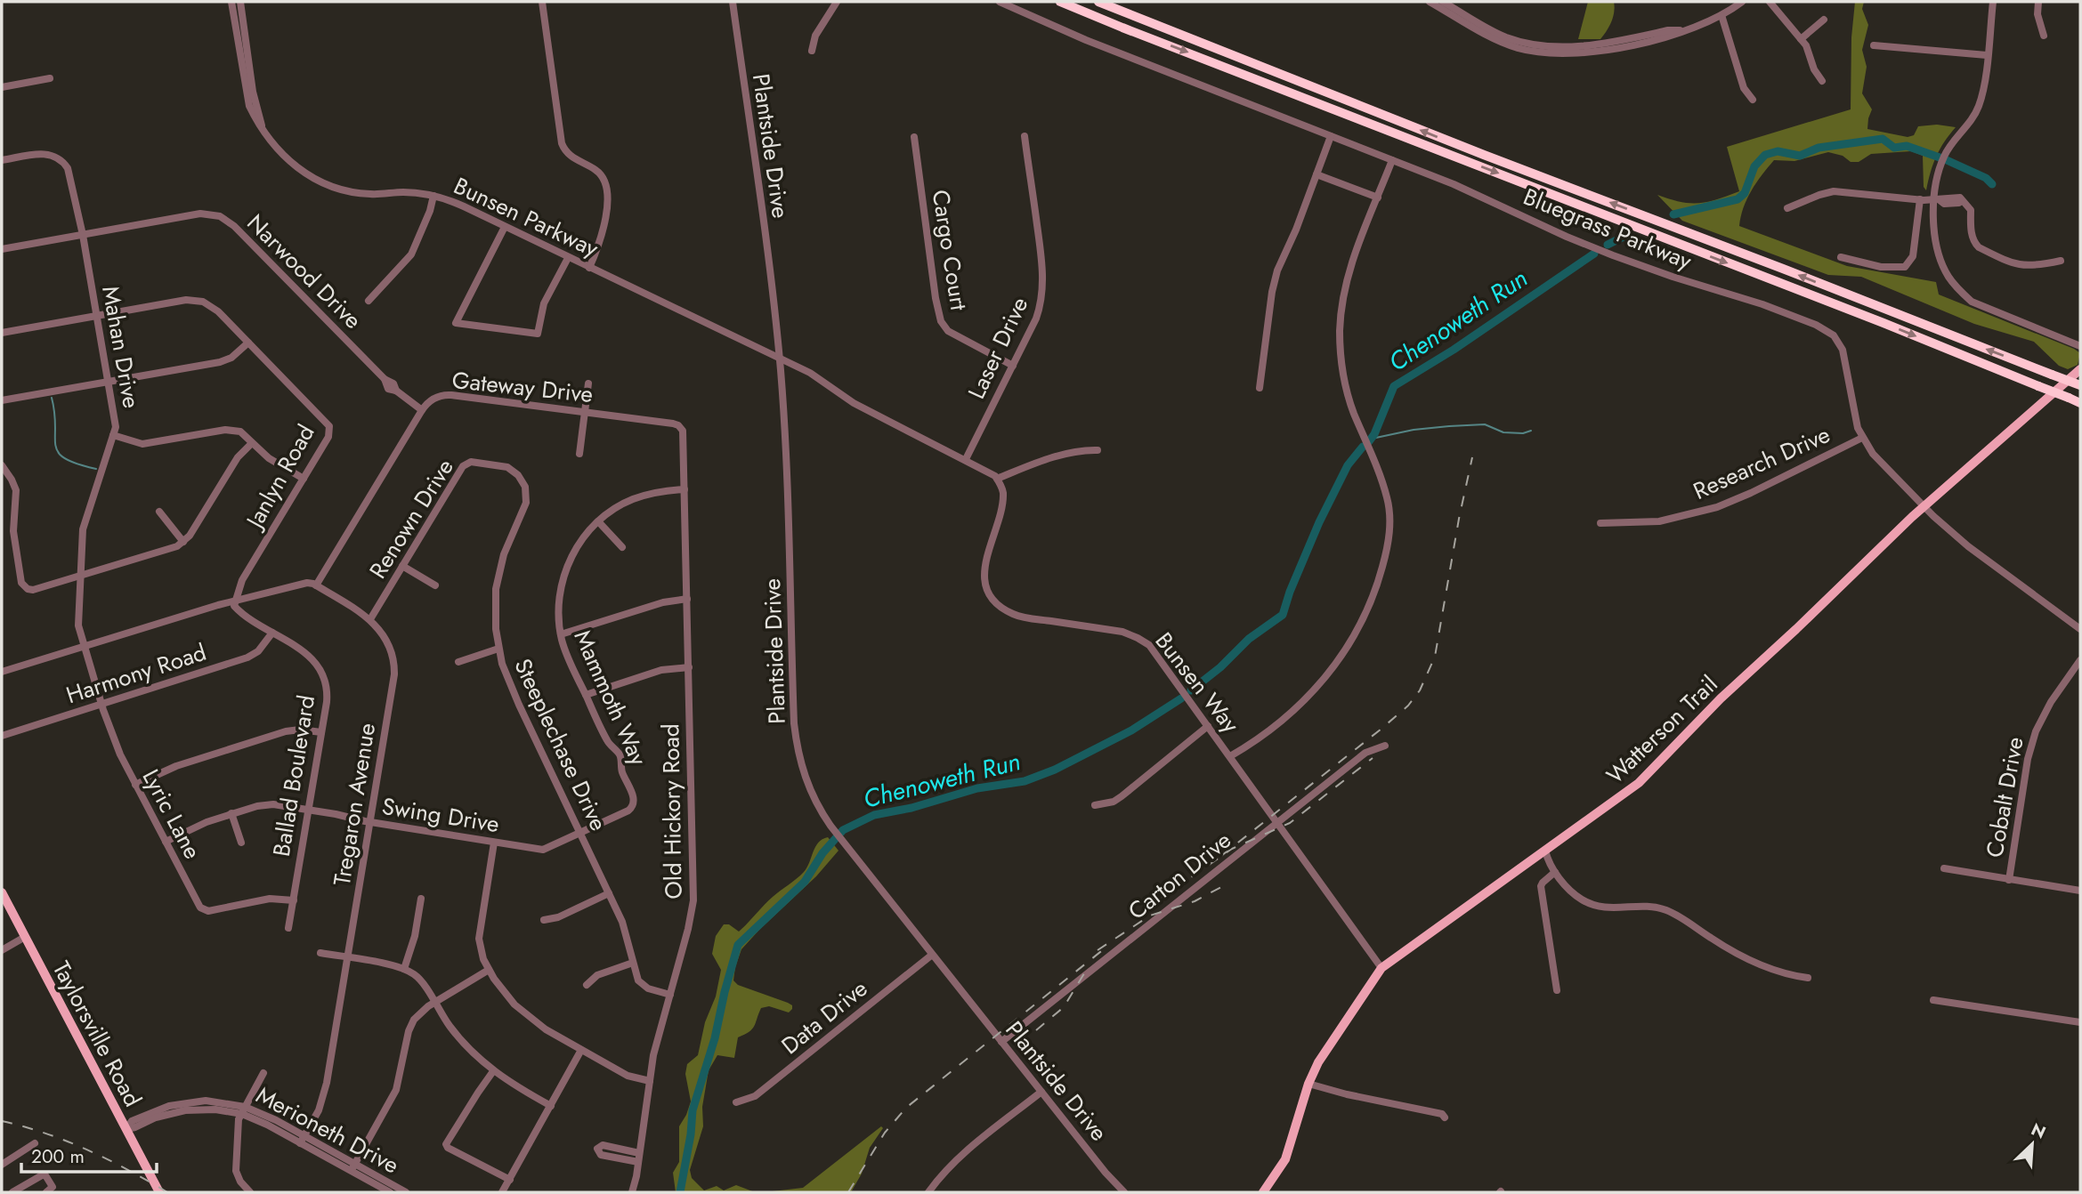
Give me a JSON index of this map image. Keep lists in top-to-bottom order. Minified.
{"streets":{"main road":["Watterson Trail","Taylorsville Road"],"street":["Plantside Drive","Bunsen Parkway","Bluegrass Parkway","Cargo Court","Narwood Drive","Mahan Drive","Laser Drive","Gateway Drive","Research Drive","Janlyn Road","Renown Drive","Harmony Road","Bunsen Way","Mammoth Way","Steeplechase Drive","Ballad Boulevard","Cobalt Drive","Tregaron Avenue","Old Hickory Road","Lyric Lane","Swing Drive","Carton Drive","Data Drive","Merioneth Drive"]},"crossings":[["Plantside Drive","Bunsen Parkway"],["Plantside Drive","Carton Drive"],["Plantside Drive","Data Drive"],["Bluegrass Parkway","Research Drive"],["Bluegrass Parkway","Watterson Trail"],["Cargo Court","Laser Drive"],["Narwood Drive","Mahan Drive"],["Narwood Drive","Gateway Drive"],["Mahan Drive","Janlyn Road"],["Mahan Drive","Lyric Lane"],["Gateway Drive","Tregaron Avenue"],["Gateway Drive","Old Hickory Road"],["Janlyn Road","Ballad Boulevard"],["Renown Drive","Steeplechase Drive"],["Renown Drive","Tregaron Avenue"],["Harmony Road","Ballad Boulevard"],["Harmony Road","Lyric Lane"],["Bunsen Way","Watterson Trail"],["Bunsen Way","Carton Drive"],["Mammoth Way","Old Hickory Road"],["Mammoth Way","Swing Drive"],["Steeplechase Drive","Old Hickory Road"],["Steeplechase Drive","Swing Drive"],["Ballad Boulevard","Lyric Lane"],["Ballad Boulevard","Swing Drive"],["Tregaron Avenue","Swing Drive"],["Tregaron Avenue","Merioneth Drive"],["Lyric Lane","Swing Drive"],["Taylorsville Road","Merioneth Drive"]],"water":["Chenoweth Run"],"scale_bar":"200 m","north":"top right"}
